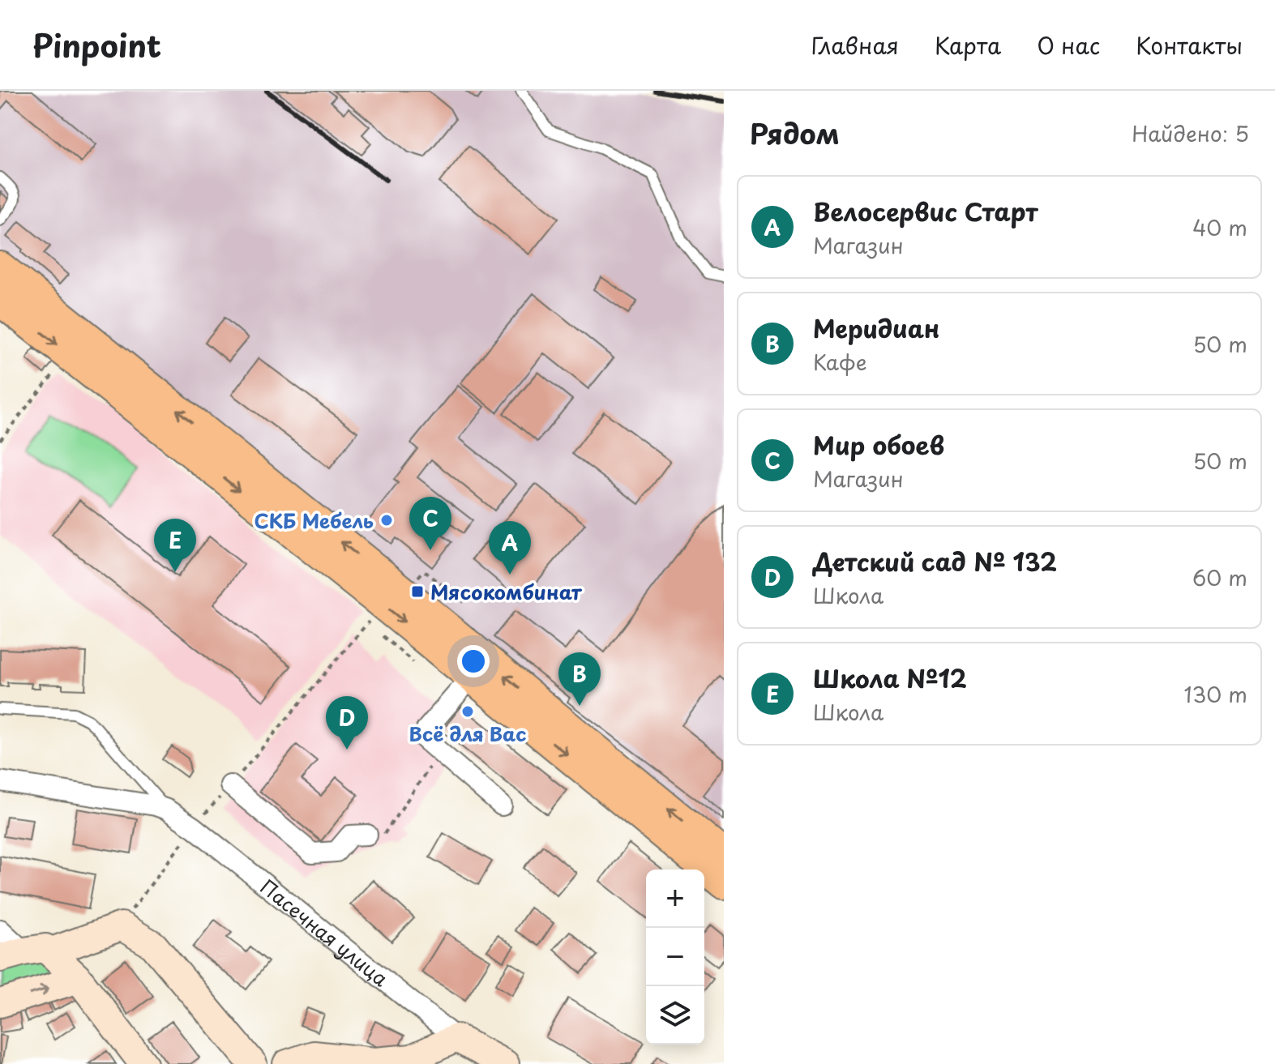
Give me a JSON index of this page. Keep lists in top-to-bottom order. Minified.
{"streets":{"street":["Пасечная улица"]},"places":{"other":["СКБ Мебель","Всё для Вас"],"transit":["Мясокомбинат"]},"page":{"header":"Pinpoint","nav":["Главная","Карта","О нас","Контакты"],"heading":["Рядом","Найдено: 5"],"list":[{"mark":"A","name":"Велосервис Старт","note":"Магазин","value":"40 m"},{"mark":"B","name":"Меридиан","note":"Кафе","value":"50 m"},{"mark":"C","name":"Мир обоев","note":"Магазин","value":"50 m"},{"mark":"D","name":"Детский сад № 132","note":"Школа","value":"60 m"},{"mark":"E","name":"Школа №12","note":"Школа","value":"130 m"}],"pins":["C","E","A","B","D"],"map_buttons":["+","−"]}}
